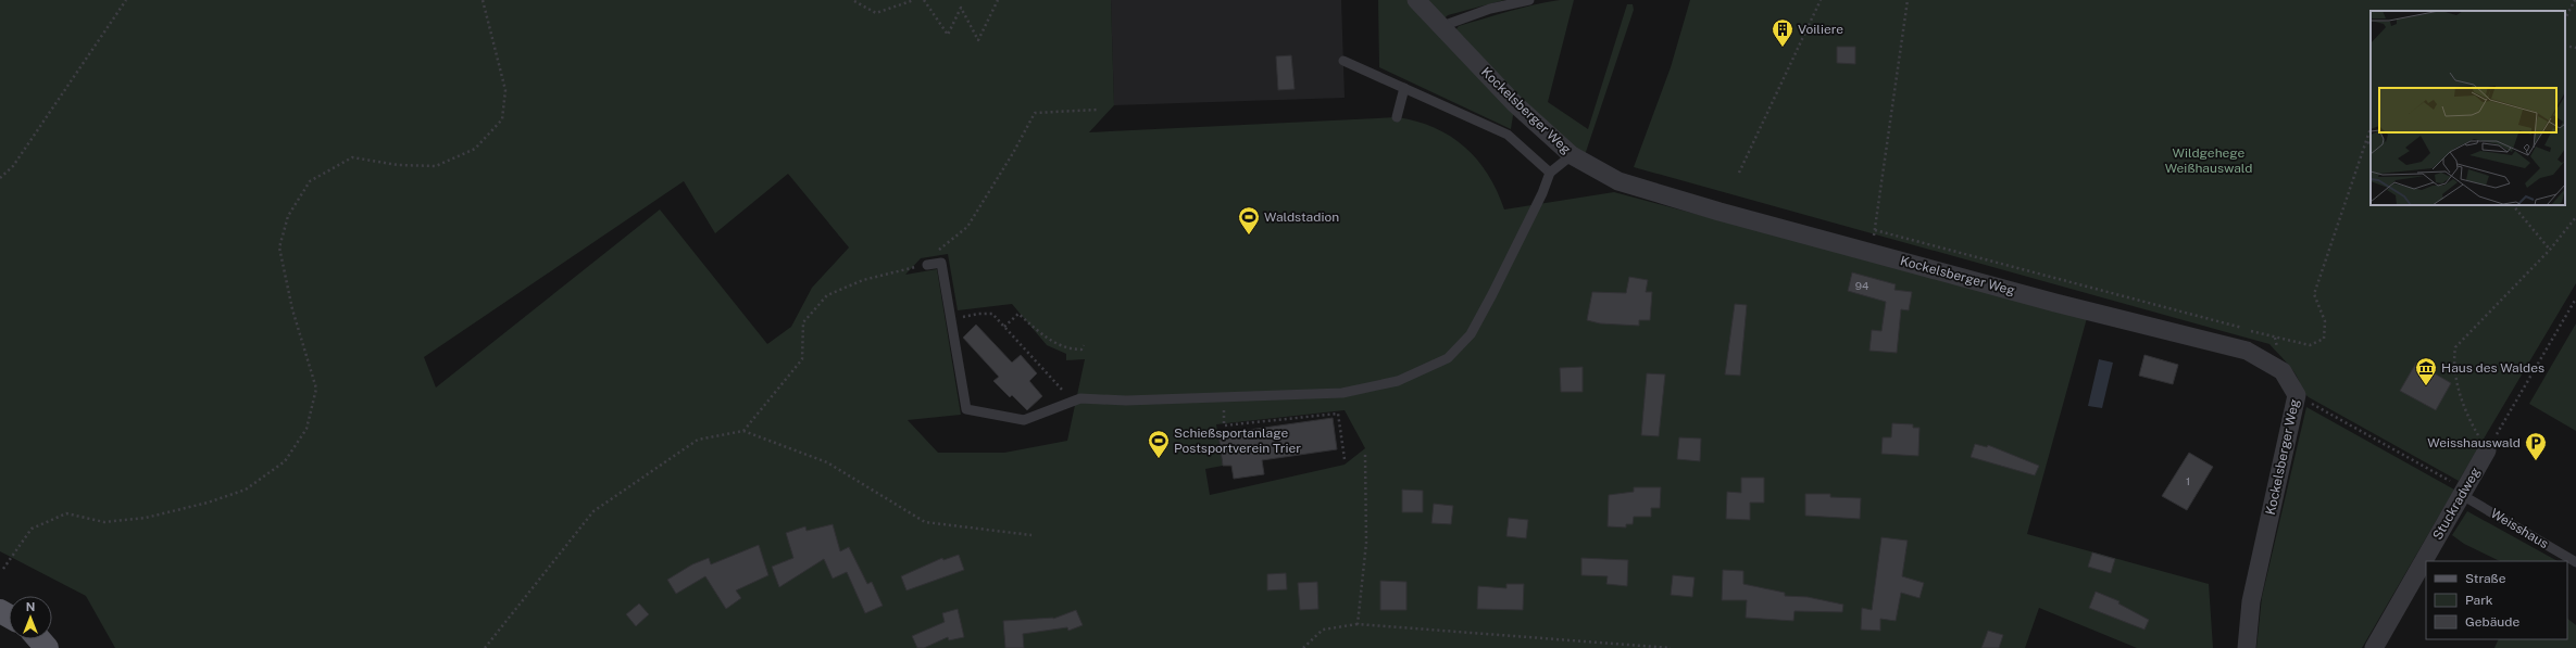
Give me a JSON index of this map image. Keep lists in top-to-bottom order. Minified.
{"streets":{"street":["Kockelsberger Weg","Stuckradweg"],"lane":["Weisshaus"]},"crossings":[["Stuckradweg","Weisshaus"]],"parks":["Wildgehege Weißhauswald"],"places":{"building":["Voiliere"],"sports":["Waldstadion","Schießsportanlage Postsportverein Trier"],"museum":["Haus des Waldes"],"parking":["Weisshauswald"]},"house_numbers":["94","1"],"legend":["Straße","Park","Gebäude"],"north":"top"}
